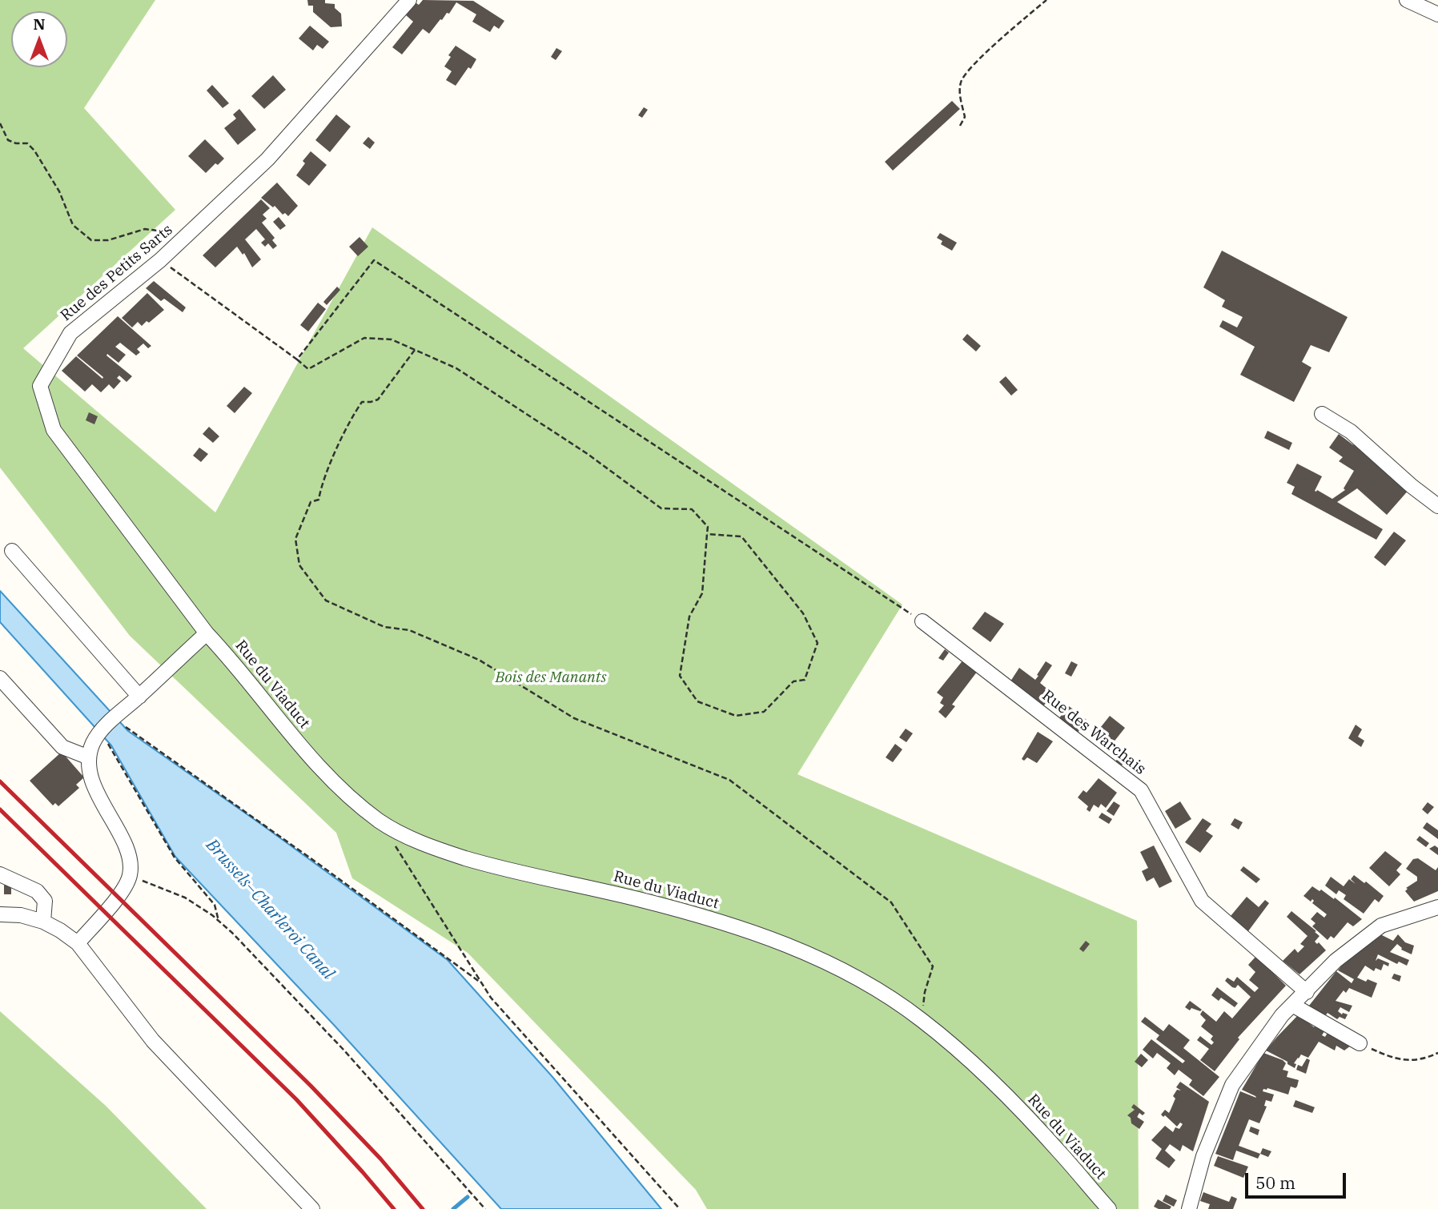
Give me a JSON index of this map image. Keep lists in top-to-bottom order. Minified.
{"streets":{"street":["Rue des Petits Sarts","Rue du Viaduct","Rue des Warchais"]},"crossings":[["Rue des Petits Sarts","Rue du Viaduct"]],"water":["Brussels–Charleroi Canal"],"parks":["Bois des Manants"],"scale_bar":"50 m","north":"top"}
